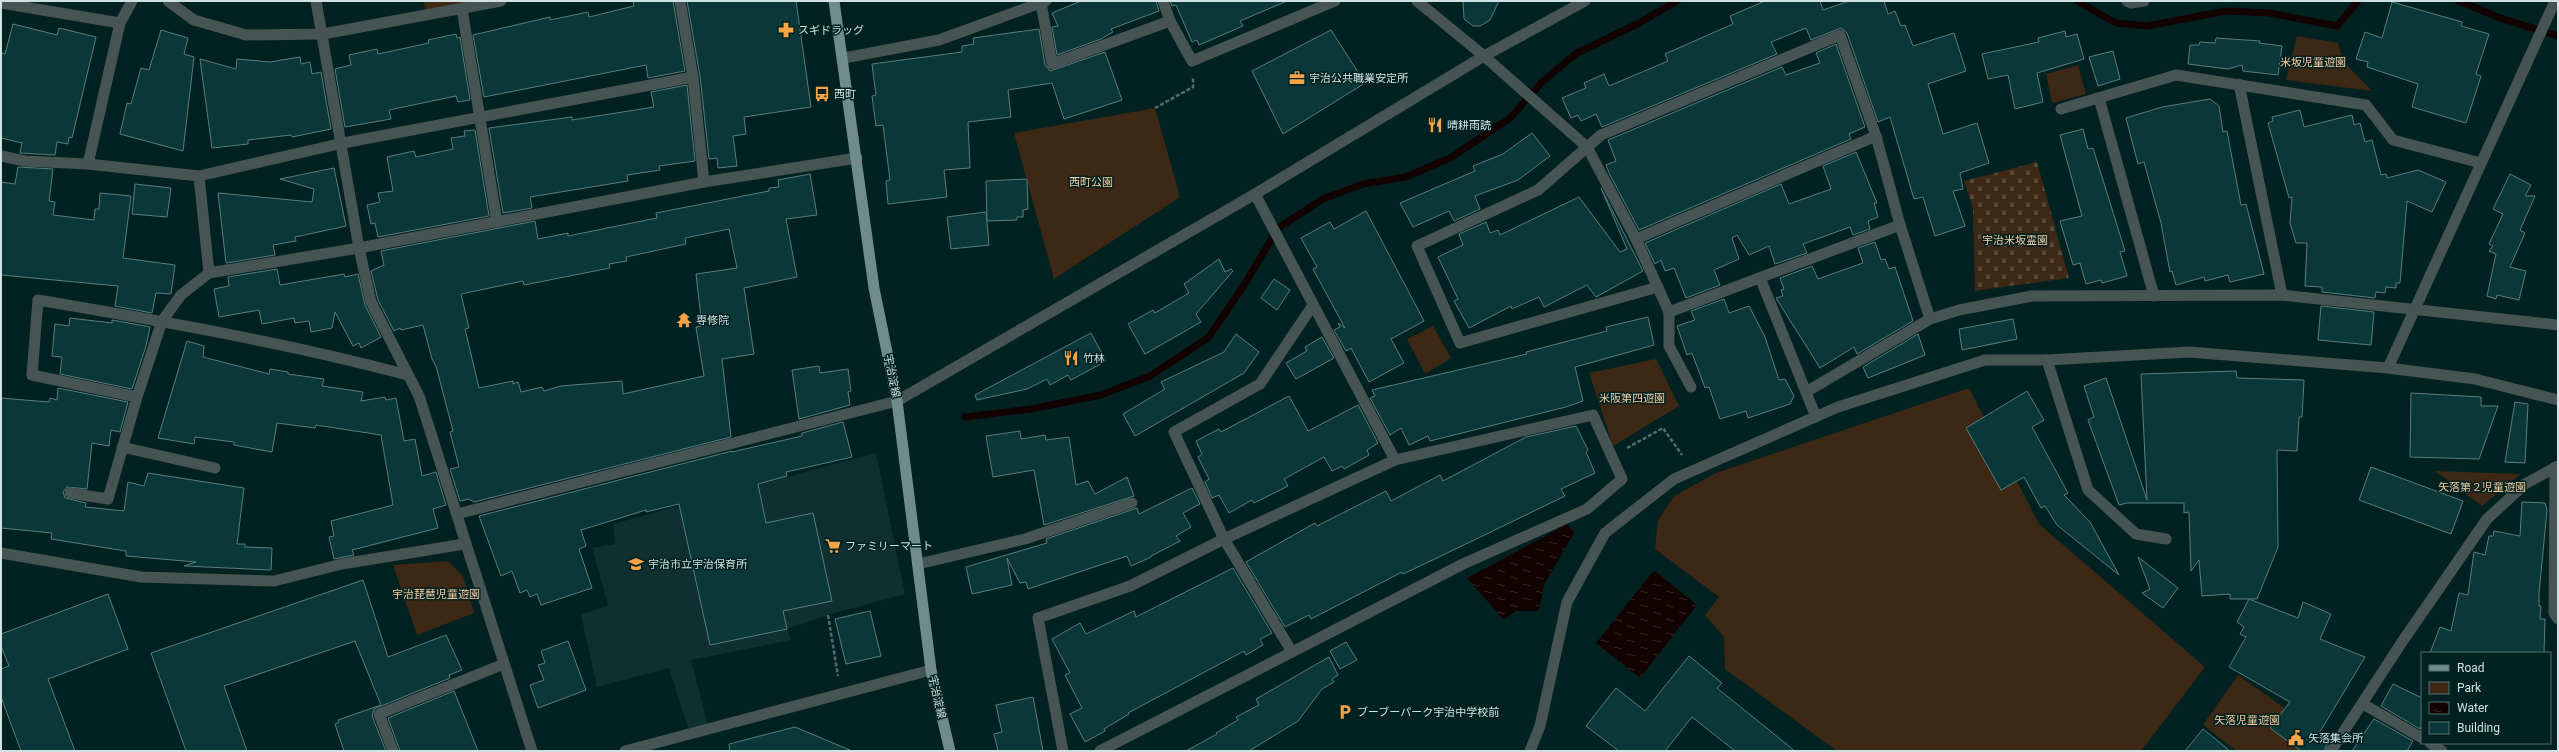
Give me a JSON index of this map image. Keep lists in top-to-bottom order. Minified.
{"streets":{"main road":["宇治淀線"]},"parks":["米坂児童遊園","西町公園","宇治米坂霊園","米阪第四遊園","矢落第２児童遊園","宇治琵琶児童遊園","矢落児童遊園"],"places":{"pharmacy":["スギドラッグ"],"office":["宇治公共職業安定所"],"bus stop":["西町"],"restaurant":["晴耕雨読","竹林"],"temple":["専修院"],"supermarket":["ファミリーマート"],"school or university":["宇治市立宇治保育所"],"parking":["ブーブーパーク宇治中学校前"],"public building":["矢落集会所"]},"legend":["Road","Park","Water","Building"]}
